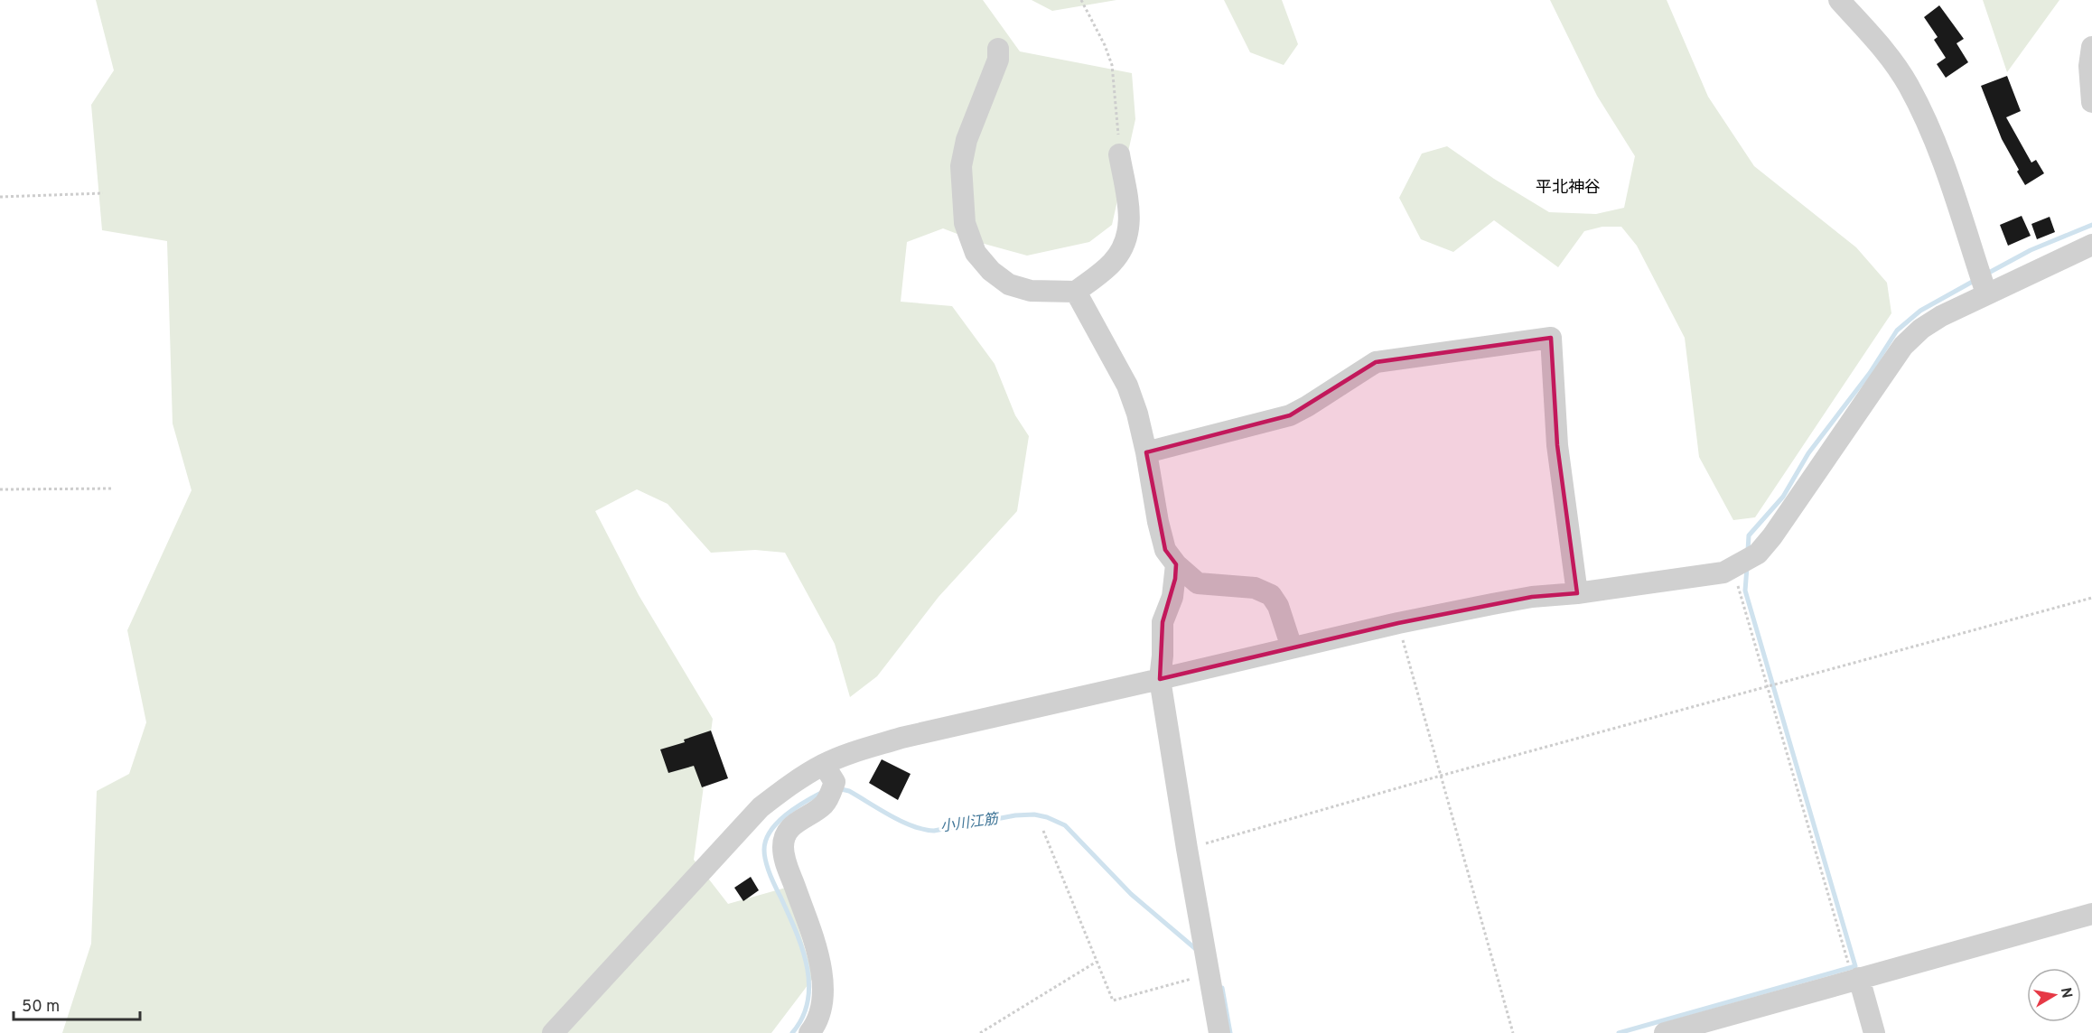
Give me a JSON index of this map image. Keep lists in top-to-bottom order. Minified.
{"districts":["平北神谷"],"water":["小川江筋"],"scale_bar":"50 m","north":"right"}
